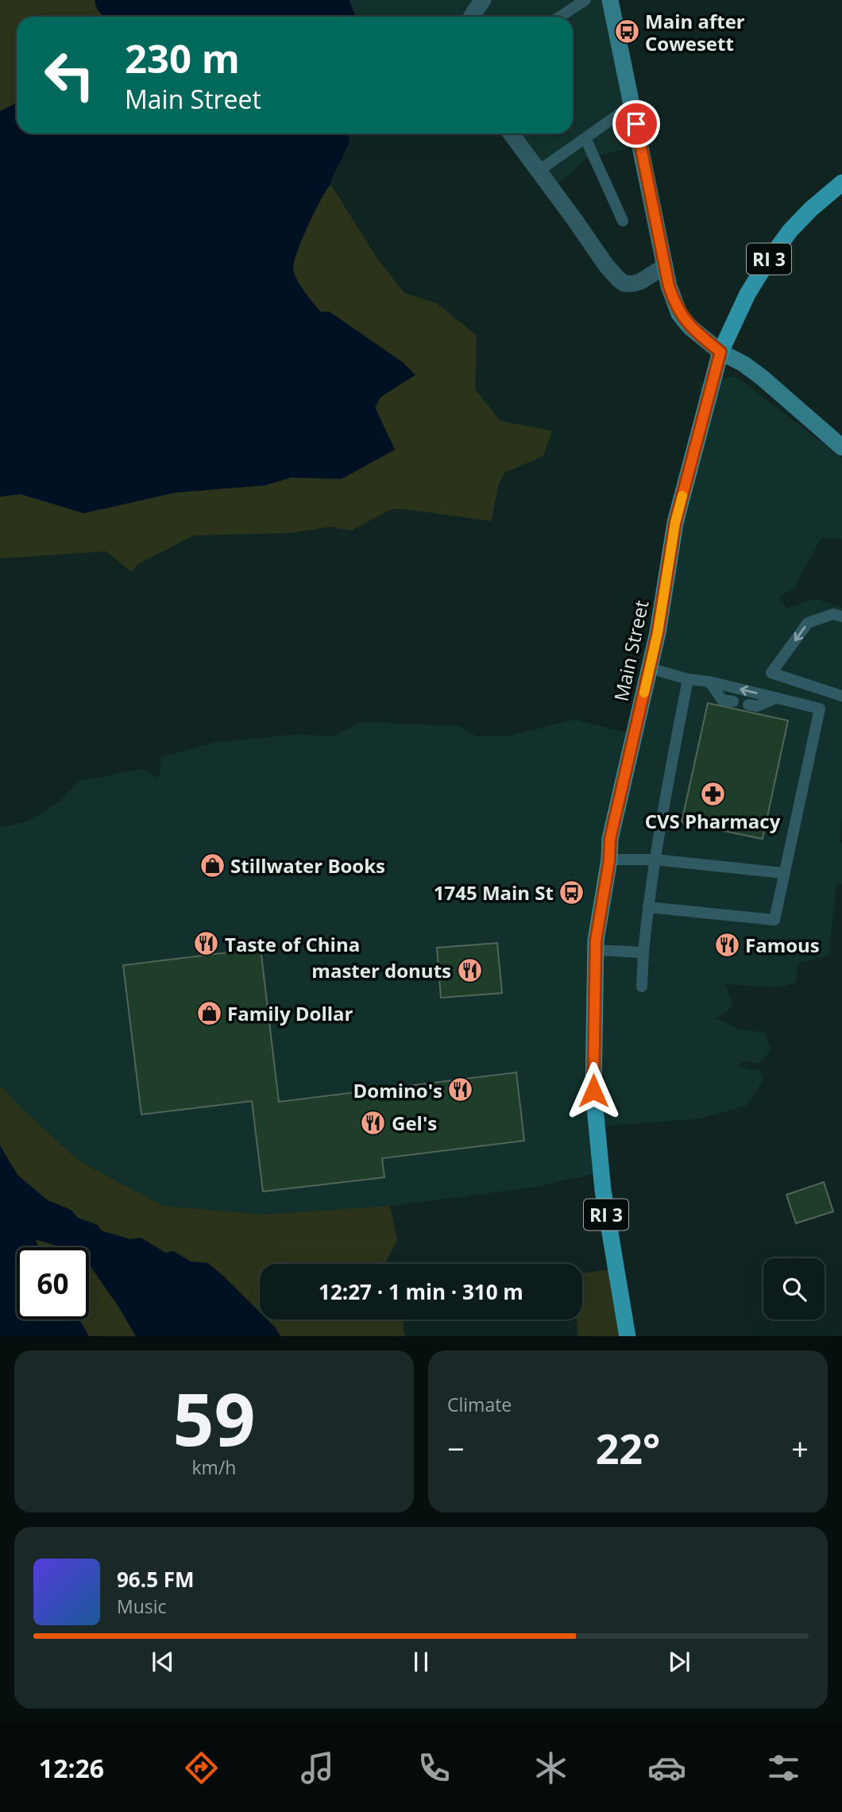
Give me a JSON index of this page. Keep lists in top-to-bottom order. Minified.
{"streets":{"main road":["RI 3","Main Street"]},"crossings":[["RI 3","Main Street"]],"places":{"bus stop":["Main after Cowesett","1745 Main St"],"pharmacy":["CVS Pharmacy"],"shop":["Stillwater Books","Family Dollar"],"restaurant":["Taste of China","Famous","master donuts","Domino's","Gel's"]},"page":{"turn":["230 m","Main Street"],"limit":"60","trip":"12:27 · 1 min · 310 m","tile":[["59","km/h"],"Climate"],"heat":["−","22°","+"],"song":["96.5 FM","Music"],"tabs":"12:26"}}
